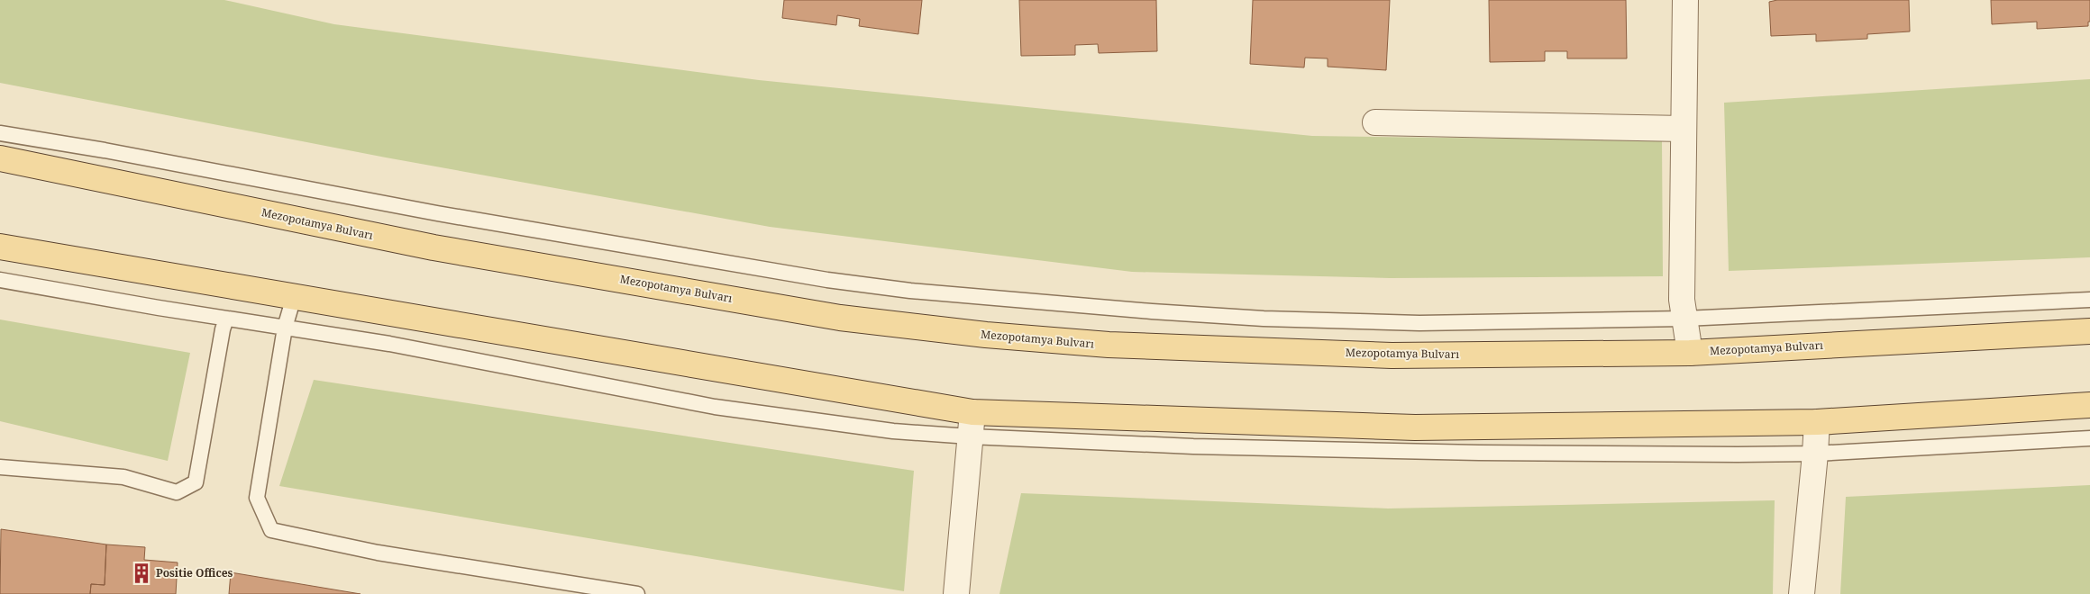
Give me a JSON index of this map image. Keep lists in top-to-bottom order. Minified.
{"streets":{"main road":["Mezopotamya Bulvarı"]},"places":{"building":["Positie Offices"]}}
